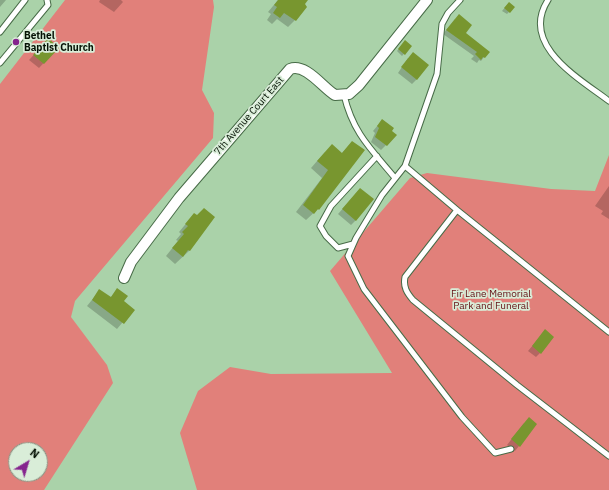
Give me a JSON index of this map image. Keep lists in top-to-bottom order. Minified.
{"streets":{"street":["7th Avenue Court East"]},"parks":["Fir Lane Memorial Park and Funeral"],"places":["Bethel Baptist Church"],"north":"top right"}
